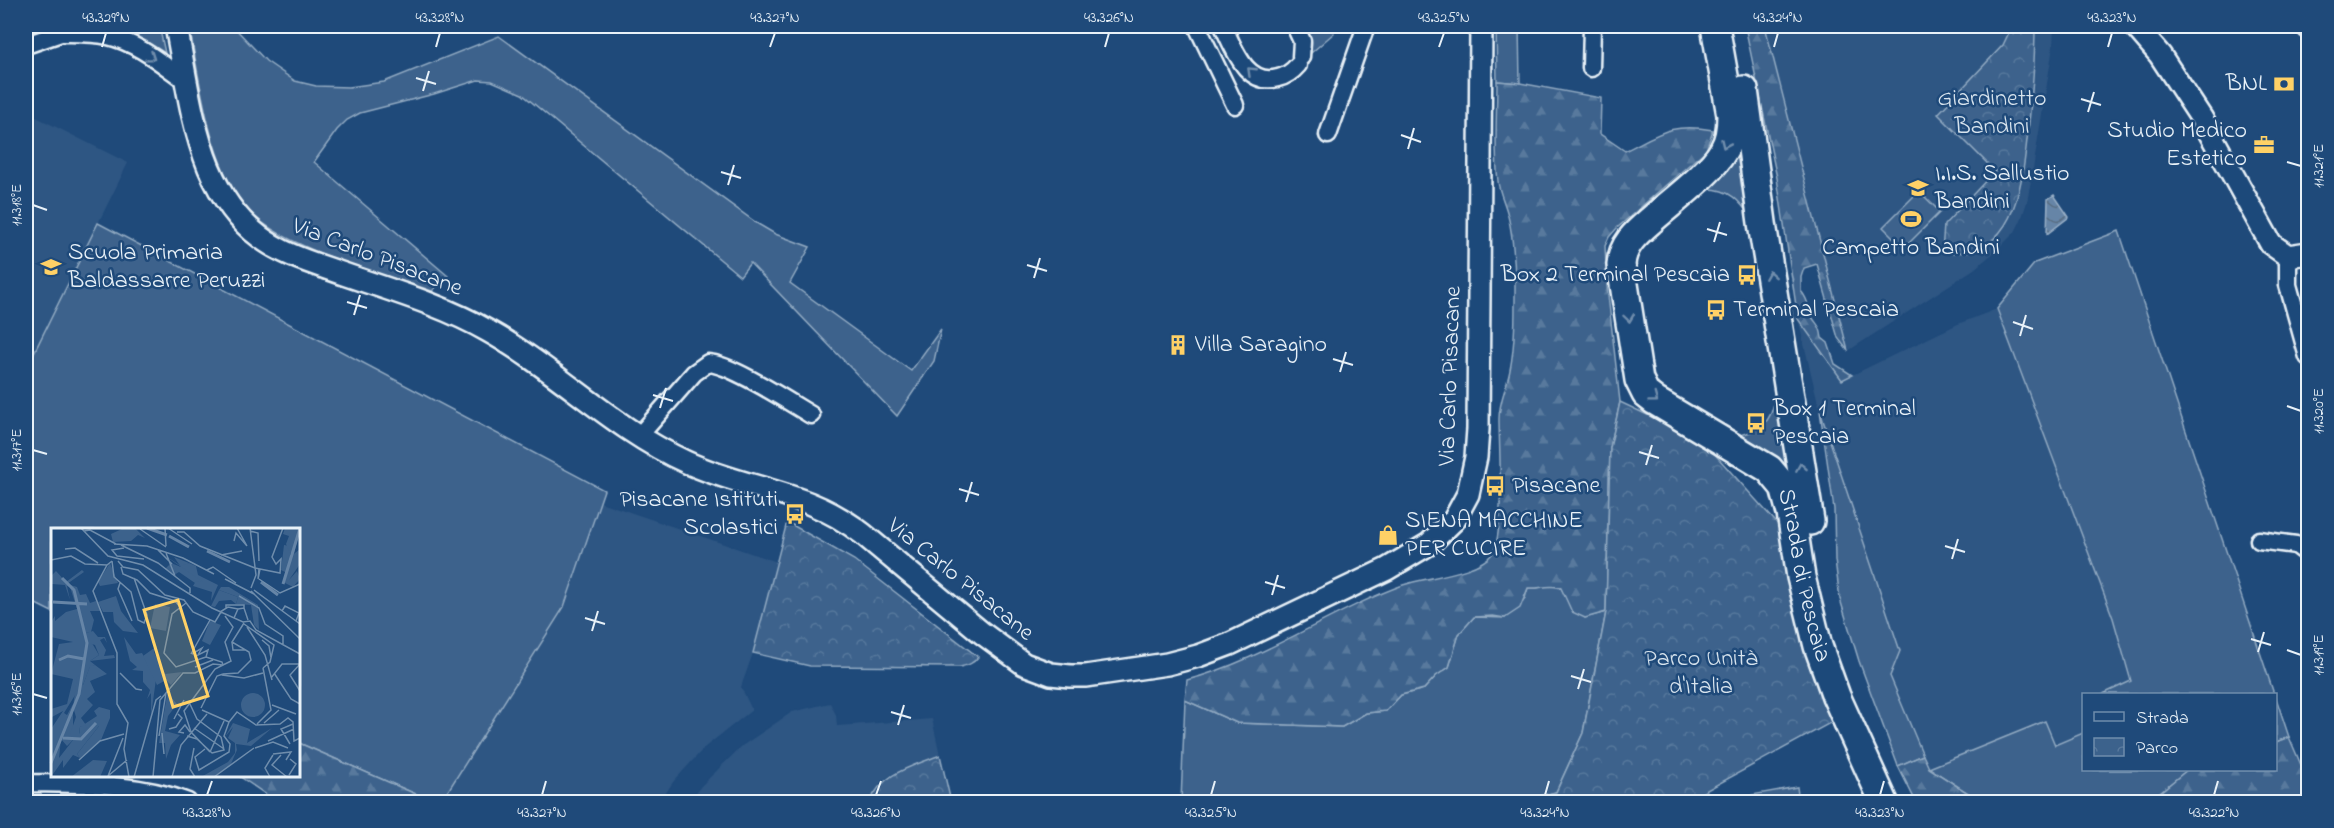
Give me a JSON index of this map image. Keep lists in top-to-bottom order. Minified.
{"streets":{"main road":["Strada di Pescaia"],"street":["Via Carlo Pisacane"]},"parks":["Giardinetto Bandini","Parco Unità d'Italia"],"places":{"bank":["BNL"],"office":["Studio Medico Estetico"],"school or university":["I.I.S. Sallustio Bandini","Scuola Primaria Baldassarre Peruzzi"],"sports":["Campetto Bandini"],"bus stop":["Box 2 Terminal Pescaia","Terminal Pescaia","Box 1 Terminal Pescaia","Pisacane","Pisacane Istituti Scolastici"],"building":["Villa Saragino"],"shop":["SIENA MACCHINE PER CUCIRE"]},"legend":["Strada","Parco"],"coordinates":["43.329°N","43.328°N","43.327°N","43.326°N","43.325°N","43.324°N","43.323°N","11.321°E","11.318°E","11.320°E","11.317°E","11.319°E","11.316°E","43.322°N"]}
